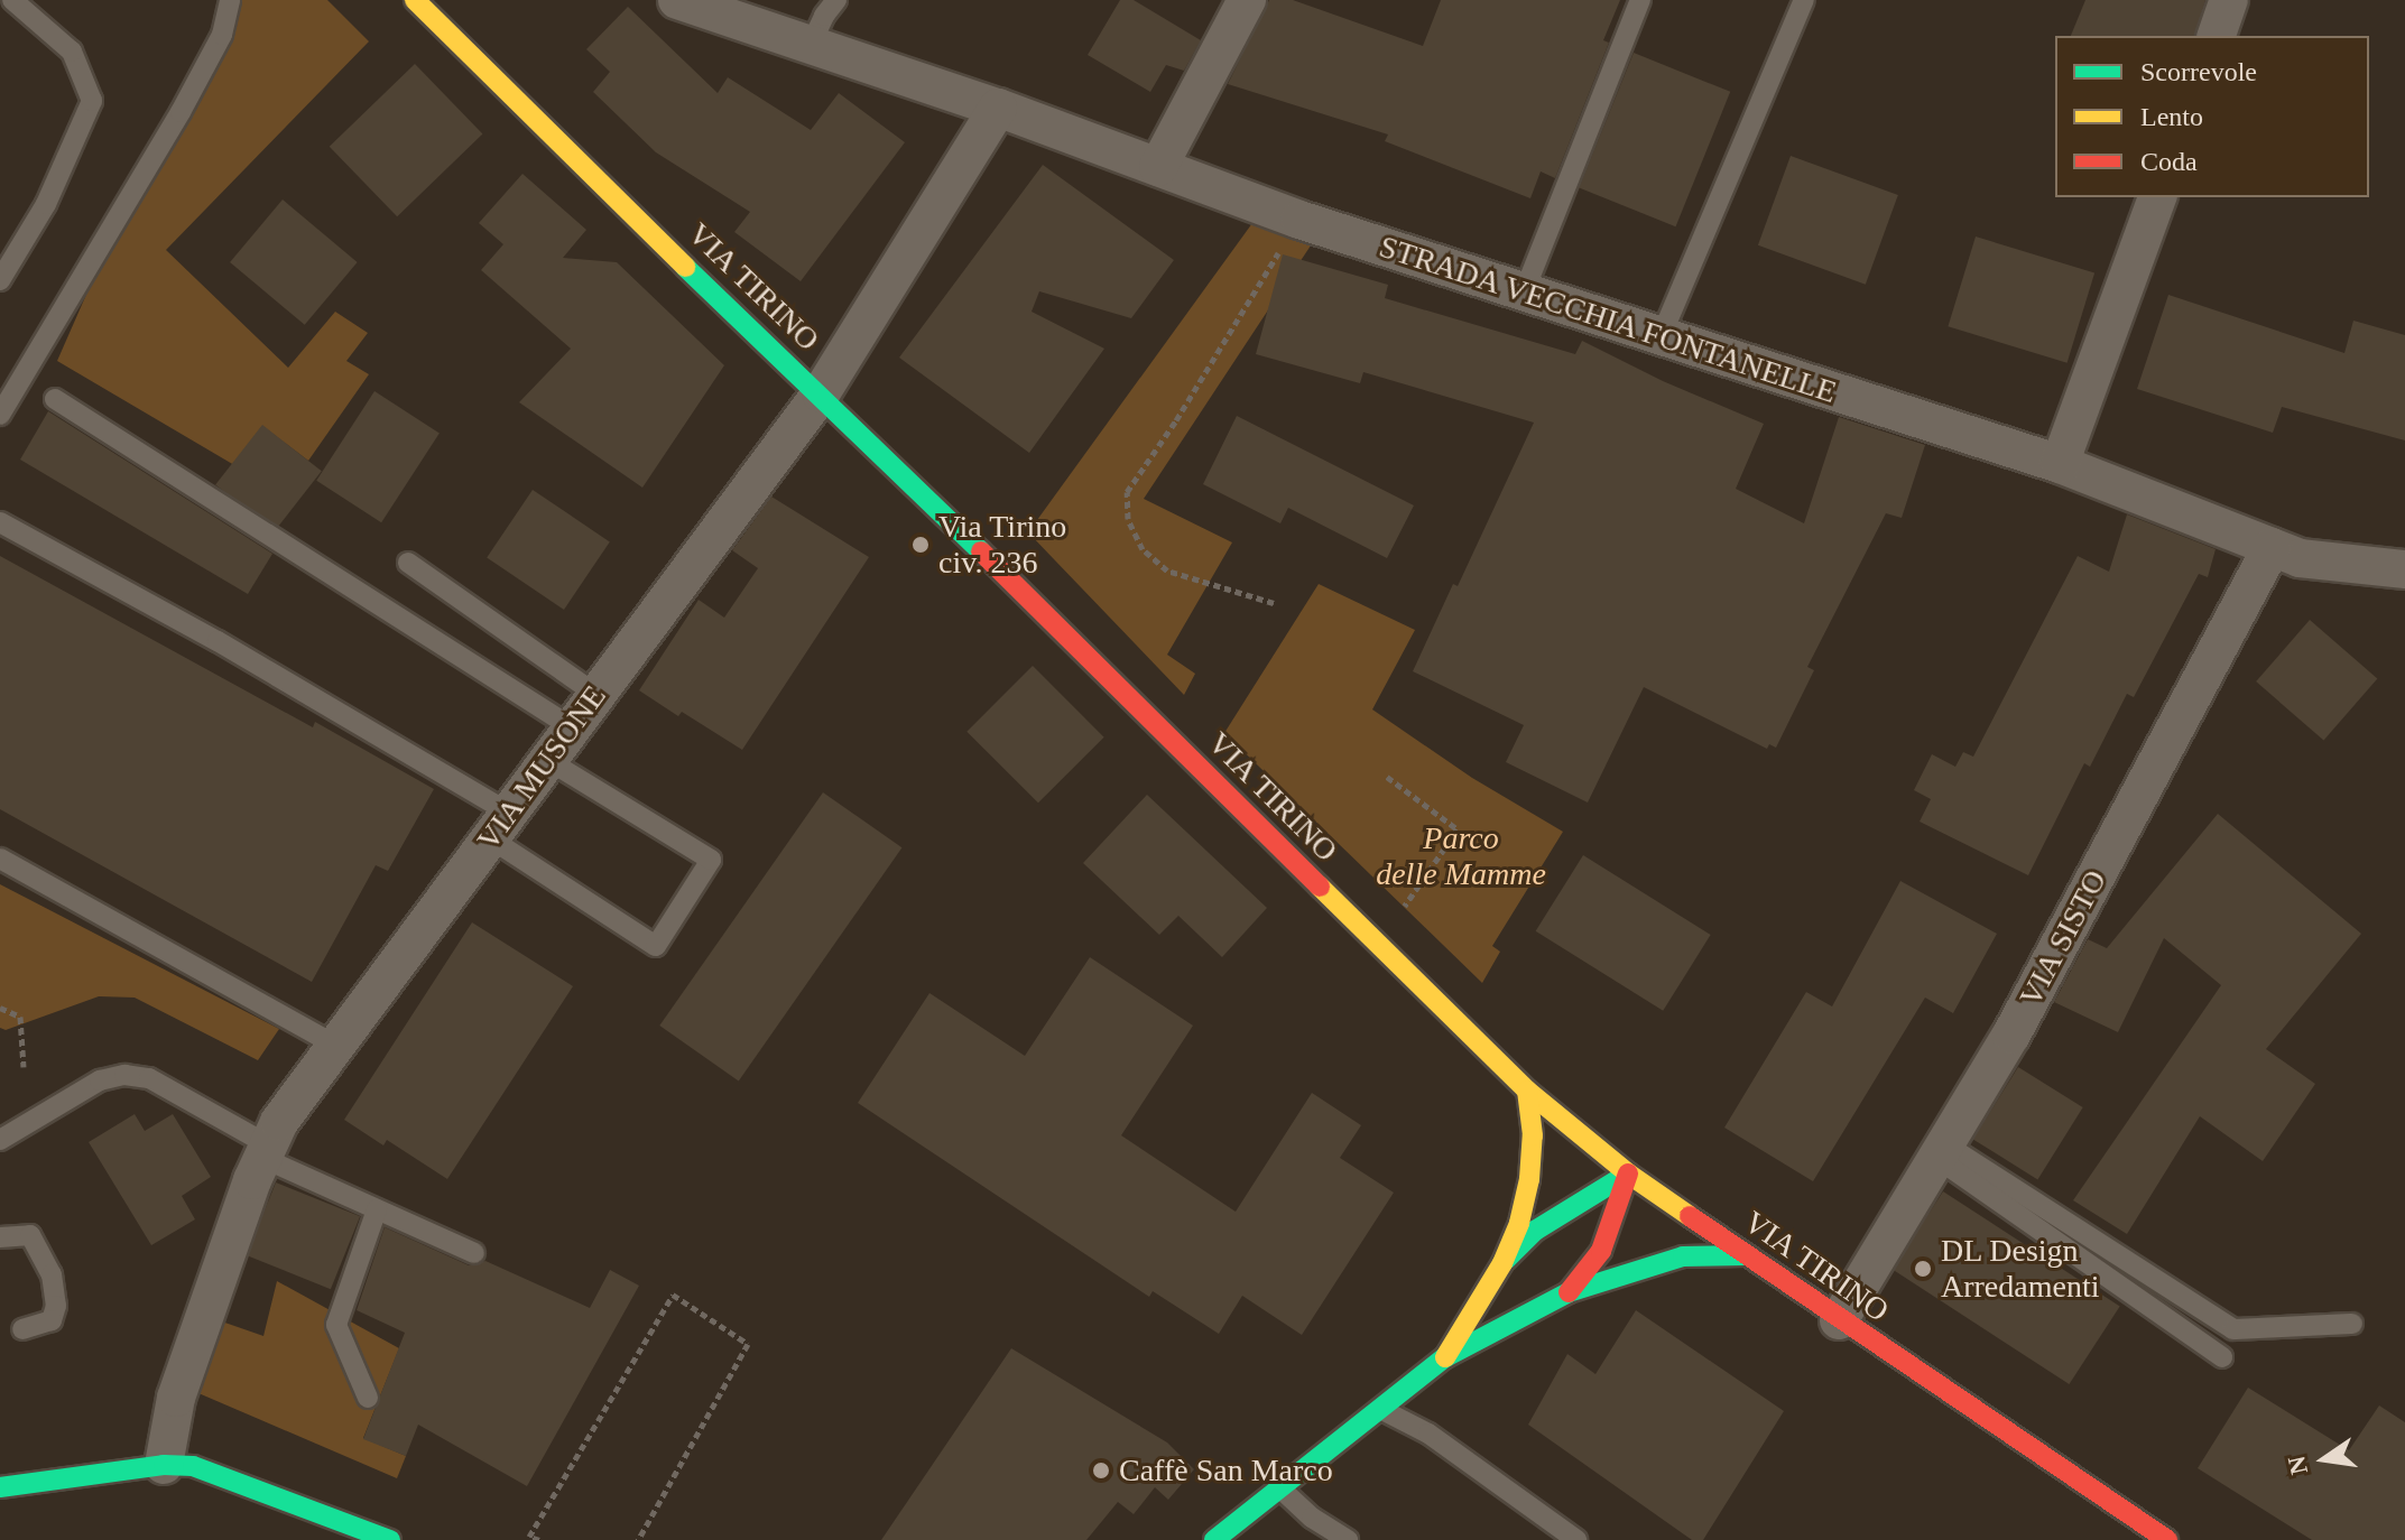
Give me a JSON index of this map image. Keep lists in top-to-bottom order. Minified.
{"streets":{"street":["VIA TIRINO","STRADA VECCHIA FONTANELLE","VIA MUSONE","VIA SISTO"]},"crossings":[["VIA TIRINO","VIA MUSONE"],["VIA TIRINO","VIA SISTO"],["STRADA VECCHIA FONTANELLE","VIA MUSONE"],["STRADA VECCHIA FONTANELLE","VIA SISTO"]],"parks":["Parco delle Mamme"],"places":["Via Tirino civ. 236","DL Design Arredamenti","Caffè San Marco"],"legend":["Scorrevole","Lento","Coda"],"north":"left"}
